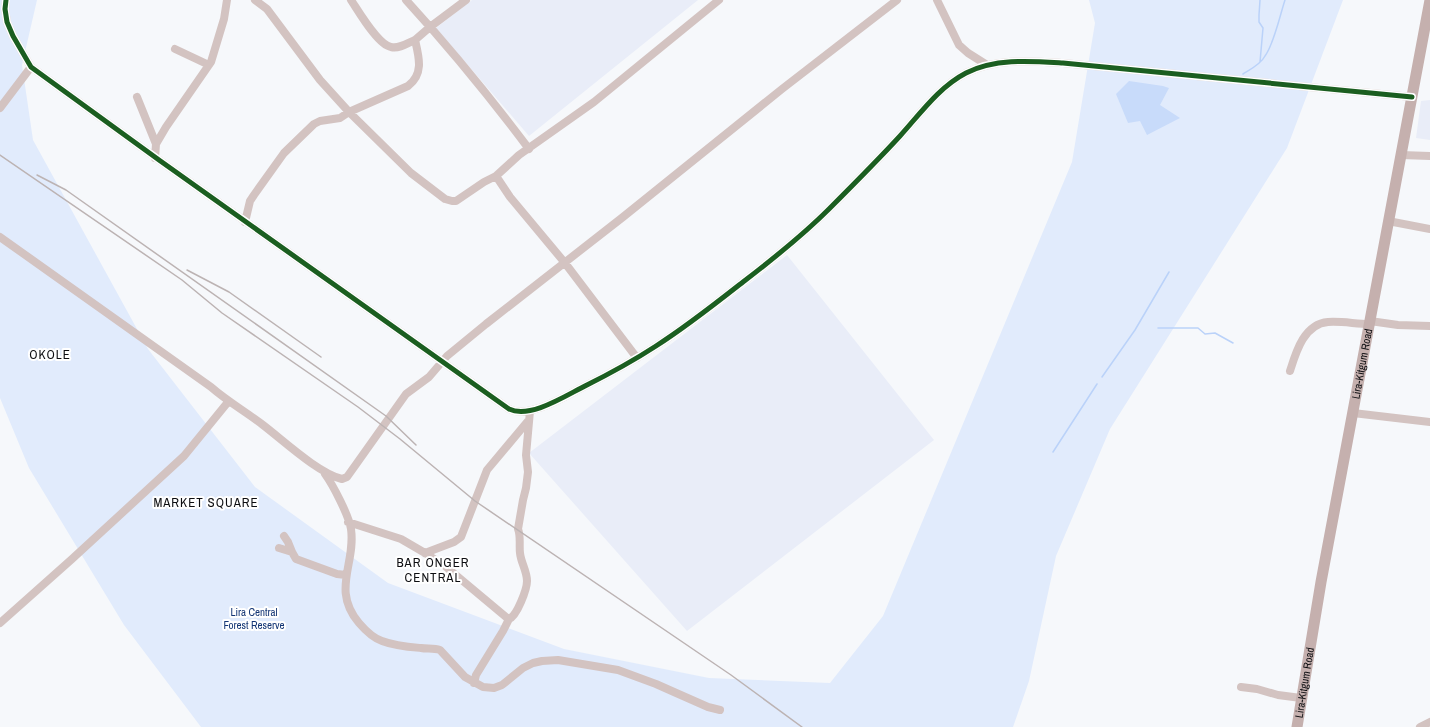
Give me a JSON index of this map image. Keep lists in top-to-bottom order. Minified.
{"streets":{"main road":["Lira-Kitgum Road"]},"districts":["OKOLE","MARKET SQUARE","BAR ONGER CENTRAL"],"parks":["Lira Central Forest Reserve"]}
